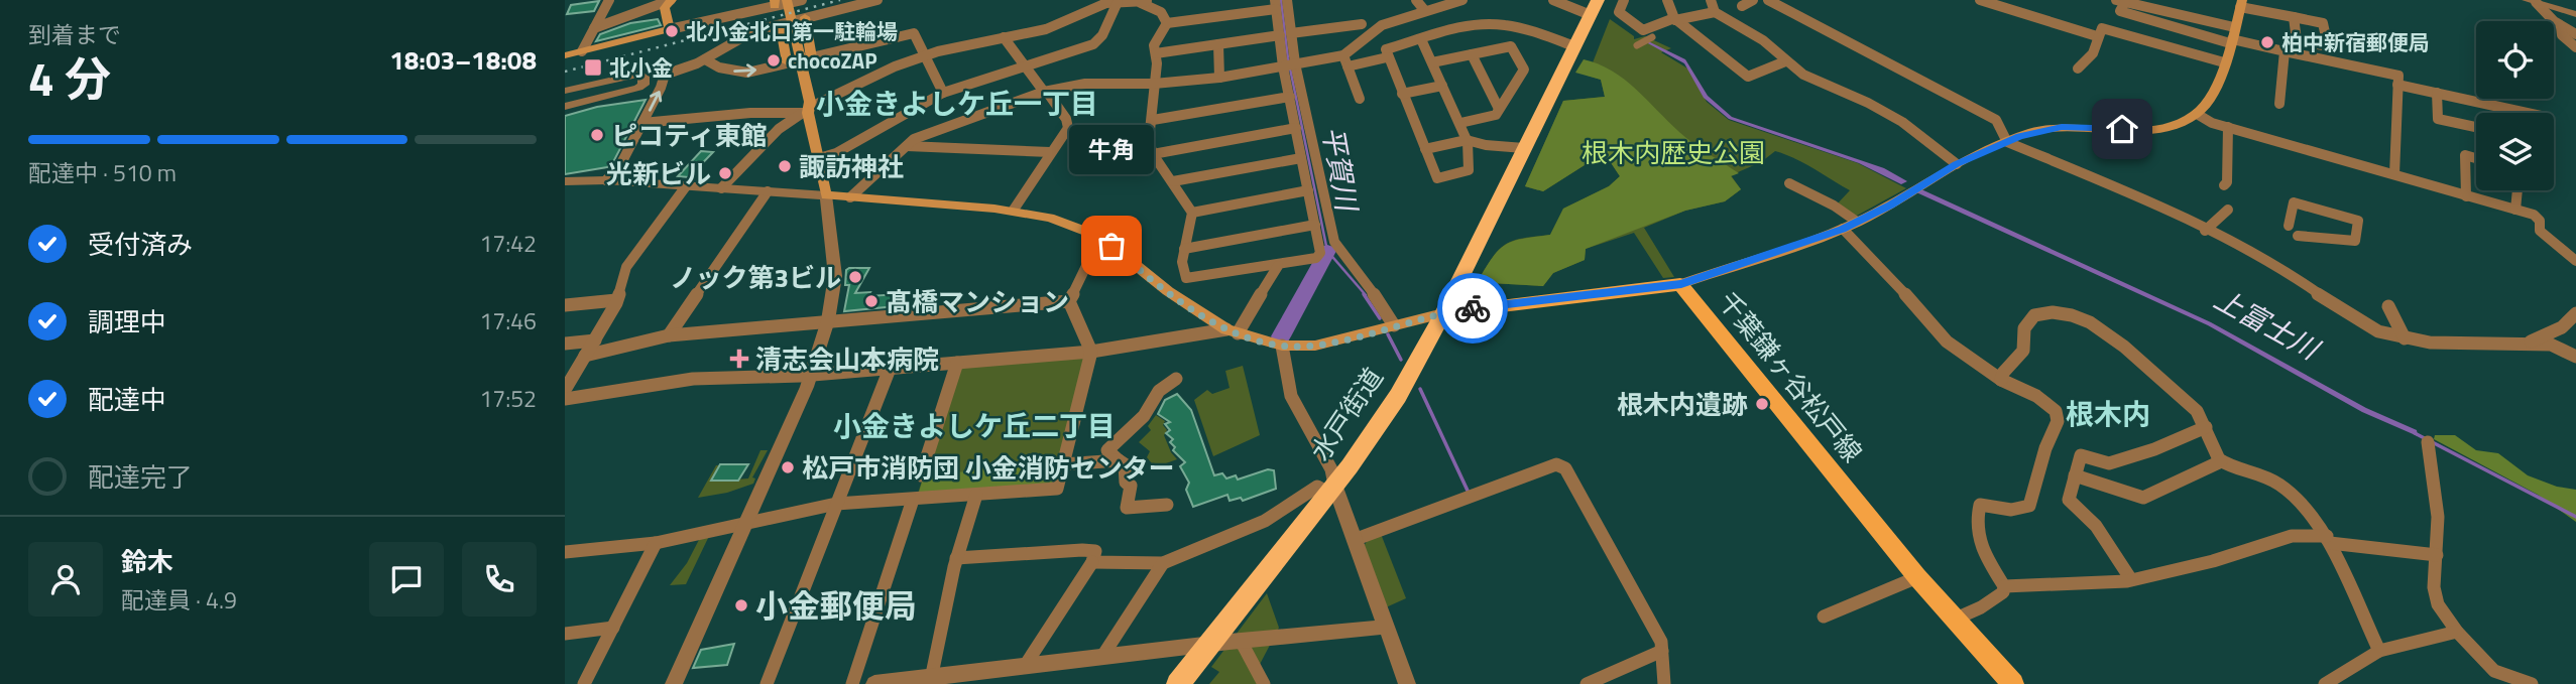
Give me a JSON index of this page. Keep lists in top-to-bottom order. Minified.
{"streets":{"highway":["水戸街道"],"main road":["千葉鎌ヶ谷松戸線"]},"crossings":[["千葉鎌ヶ谷松戸線","水戸街道"]],"districts":["小金きよしケ丘一丁目","根木内","小金きよしケ丘二丁目"],"water":["平賀川","上富士川"],"parks":["根木内歴史公園"],"places":{"other":["北小金北口第一駐輪場","柏中新宿郵便局","chocoZAP","ピコティ東館","諏訪神社","光新ビル","牛角","ノック第3ビル","髙橋マンション","根木内遺跡","松戸市消防団 小金消防センター","小金郵便局"],"transit":["北小金"],"health":["清志会山本病院"]},"page":{"heading":["4 分","到着まで","18:03–18:08"],"panel":["鈴木","配達員 · 4.9"],"bar":"配達中 · 510 m","bubble":"牛角","list":[["受付済み","17:42"],["調理中","17:46"],["配達中","17:52"],"配達完了"]}}
